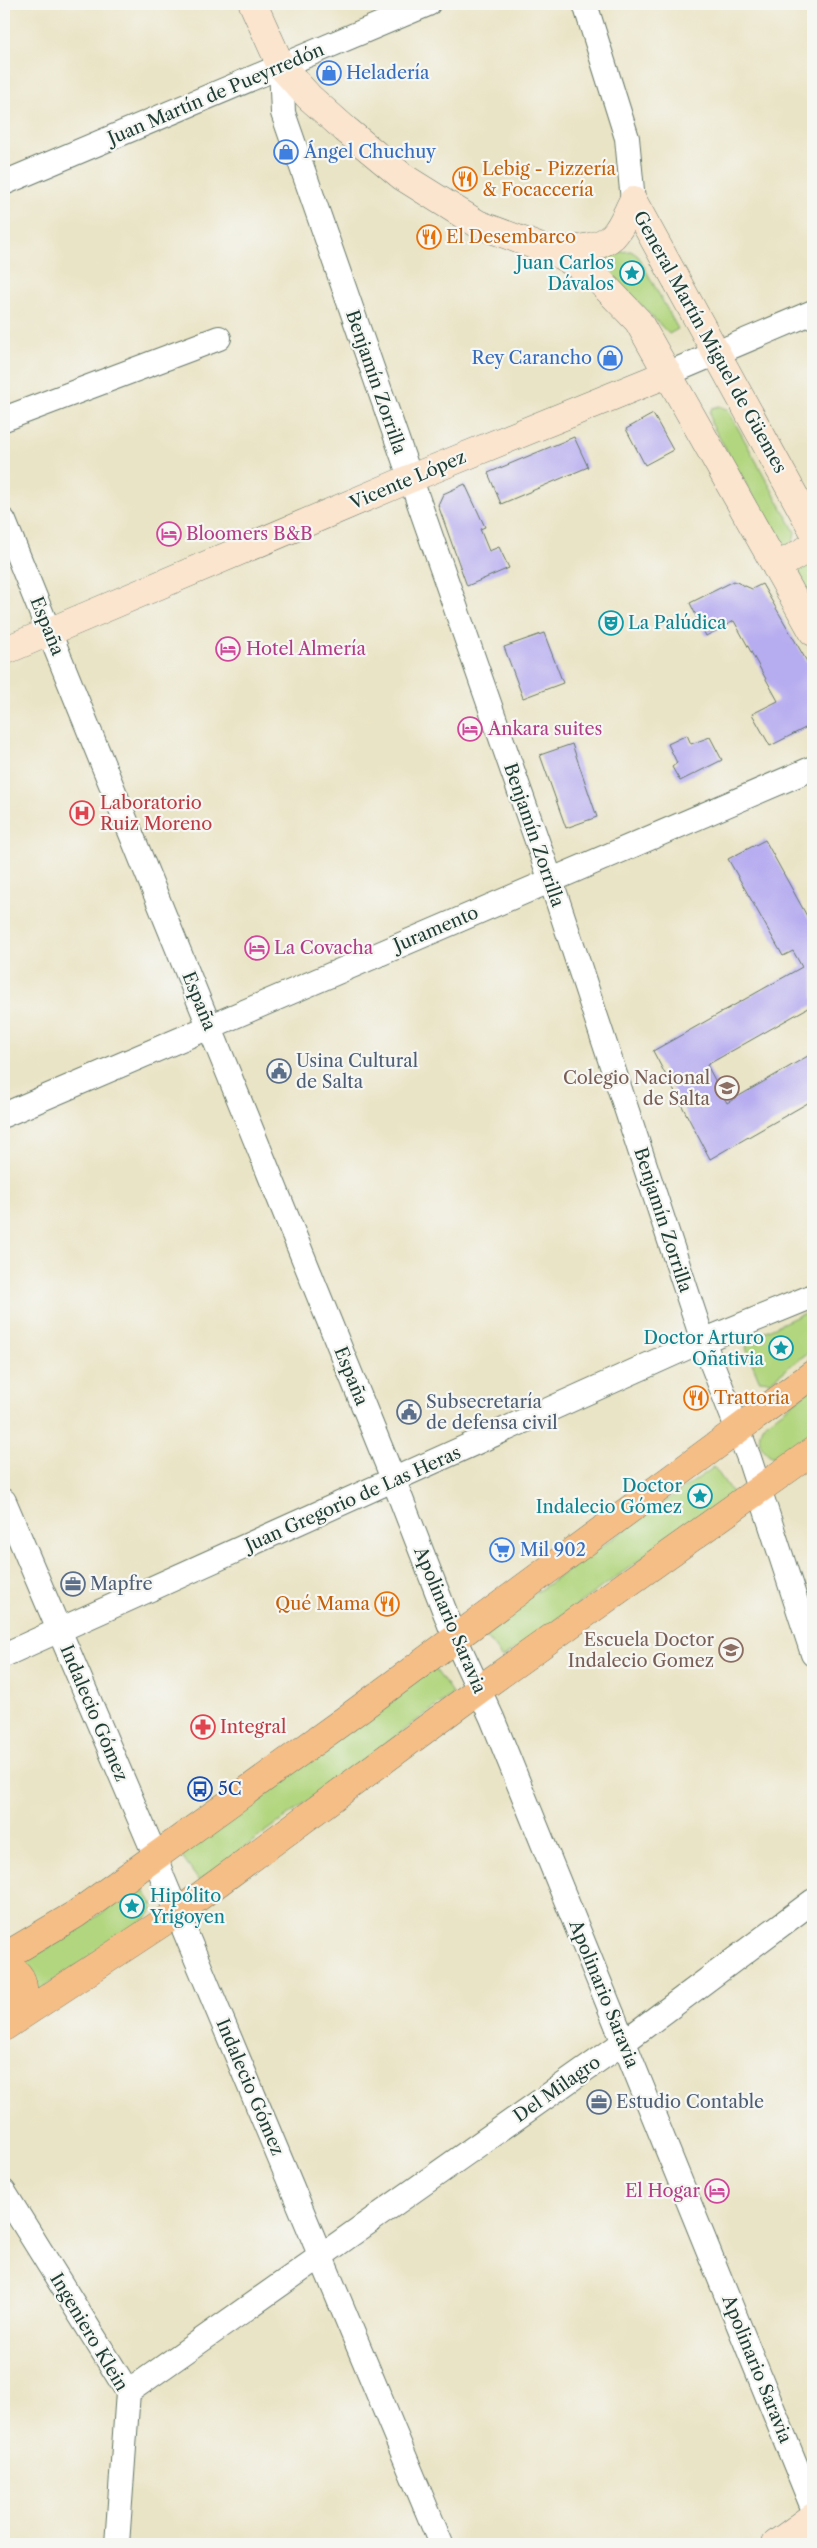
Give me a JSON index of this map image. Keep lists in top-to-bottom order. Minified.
{"streets":{"main road":["General Martín Miguel de Güemes","Vicente López"],"street":["Juan Martín de Pueyrredón","Benjamín Zorrilla","España","Juramento","Juan Gregorio de Las Heras","Apolinario Saravia","Indalecio Gómez","Del Milagro","Ingeniero Klein"]},"crossings":[["Juan Martín de Pueyrredón","Benjamín Zorrilla"],["General Martín Miguel de Güemes","Vicente López"],["Benjamín Zorrilla","Vicente López"],["Benjamín Zorrilla","Juramento"],["Benjamín Zorrilla","Juan Gregorio de Las Heras"],["Vicente López","España"],["España","Juramento"],["España","Juan Gregorio de Las Heras"],["España","Apolinario Saravia"],["Juan Gregorio de Las Heras","Apolinario Saravia"],["Juan Gregorio de Las Heras","Indalecio Gómez"],["Apolinario Saravia","Del Milagro"],["Indalecio Gómez","Del Milagro"],["Del Milagro","Ingeniero Klein"]],"places":{"shop":["Heladería","Ángel Chuchuy","Rey Carancho"],"restaurant":["Lebig - Pizzería & Focaccería","El Desembarco","Trattoria","Qué Mama"],"place":["Juan Carlos Dávalos","Doctor Arturo Oñativia","Doctor Indalecio Gómez","Hipólito Yrigoyen"],"hotel":["Bloomers B&B","Hotel Almería","Ankara suites","La Covacha","El Hogar"],"theatre":["La Palúdica"],"hospital":["Laboratorio Ruiz Moreno"],"public building":["Usina Cultural de Salta","Subsecretaría de defensa civil"],"school or university":["Colegio Nacional de Salta","Escuela Doctor Indalecio Gomez"],"supermarket":["Mil 902"],"office":["Mapfre","Estudio Contable"],"pharmacy":["Integral"],"bus stop":["5C"]}}
